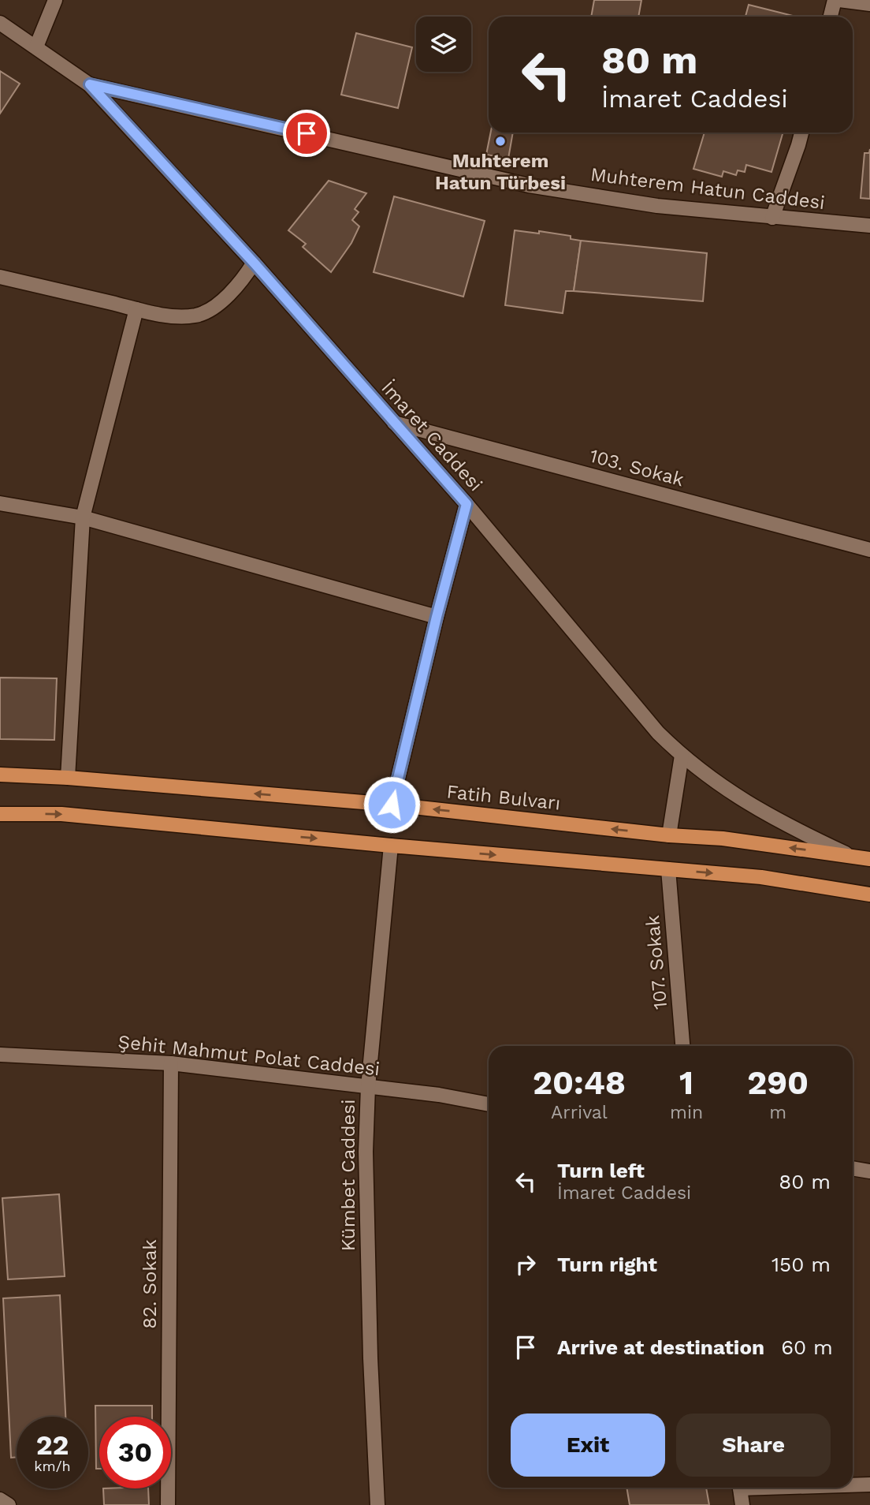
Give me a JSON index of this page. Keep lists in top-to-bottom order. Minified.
{"streets":{"main road":["Fatih Bulvarı"],"street":["Muhterem Hatun Caddesi","İmaret Caddesi","103. Sokak","107. Sokak","Şehit Mahmut Polat Caddesi","Kümbet Caddesi","82. Sokak"]},"crossings":[["Muhterem Hatun Caddesi","İmaret Caddesi"],["İmaret Caddesi","103. Sokak"],["İmaret Caddesi","Fatih Bulvarı"],["Şehit Mahmut Polat Caddesi","Kümbet Caddesi"],["Şehit Mahmut Polat Caddesi","82. Sokak"]],"places":["Muhterem Hatun Türbesi"],"page":{"turn":["80 m","İmaret Caddesi"],"eta":["20:48","Arrival","1","min","290","m"],"list":[{"name":"Turn left","note":"İmaret Caddesi","value":"80 m"},{"name":"Turn right","value":"150 m"},{"name":"Arrive at destination","value":"60 m"}],"buttons":["Exit","Share"],"speed":"22 km/h","limit":"30"}}
